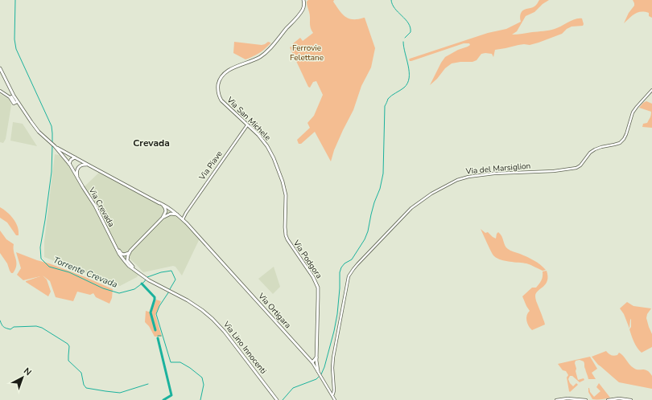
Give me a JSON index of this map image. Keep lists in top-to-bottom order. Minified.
{"streets":{"main road":["Via San Michele","Via Crevada","Via Podgora","Via Ortigara","Via Lino Innocenti"],"street":["Via Piave","Via del Marsiglion"]},"crossings":[["Via San Michele","Via Piave"],["Via San Michele","Via Podgora"],["Via Piave","Via Crevada"],["Via del Marsiglion","Via Ortigara"],["Via Crevada","Via Ortigara"],["Via Crevada","Via Lino Innocenti"],["Via Podgora","Via Ortigara"]],"districts":["Crevada"],"water":["Torrente Crevada"],"parks":["Ferrovie Felettane"],"north":"top right"}
